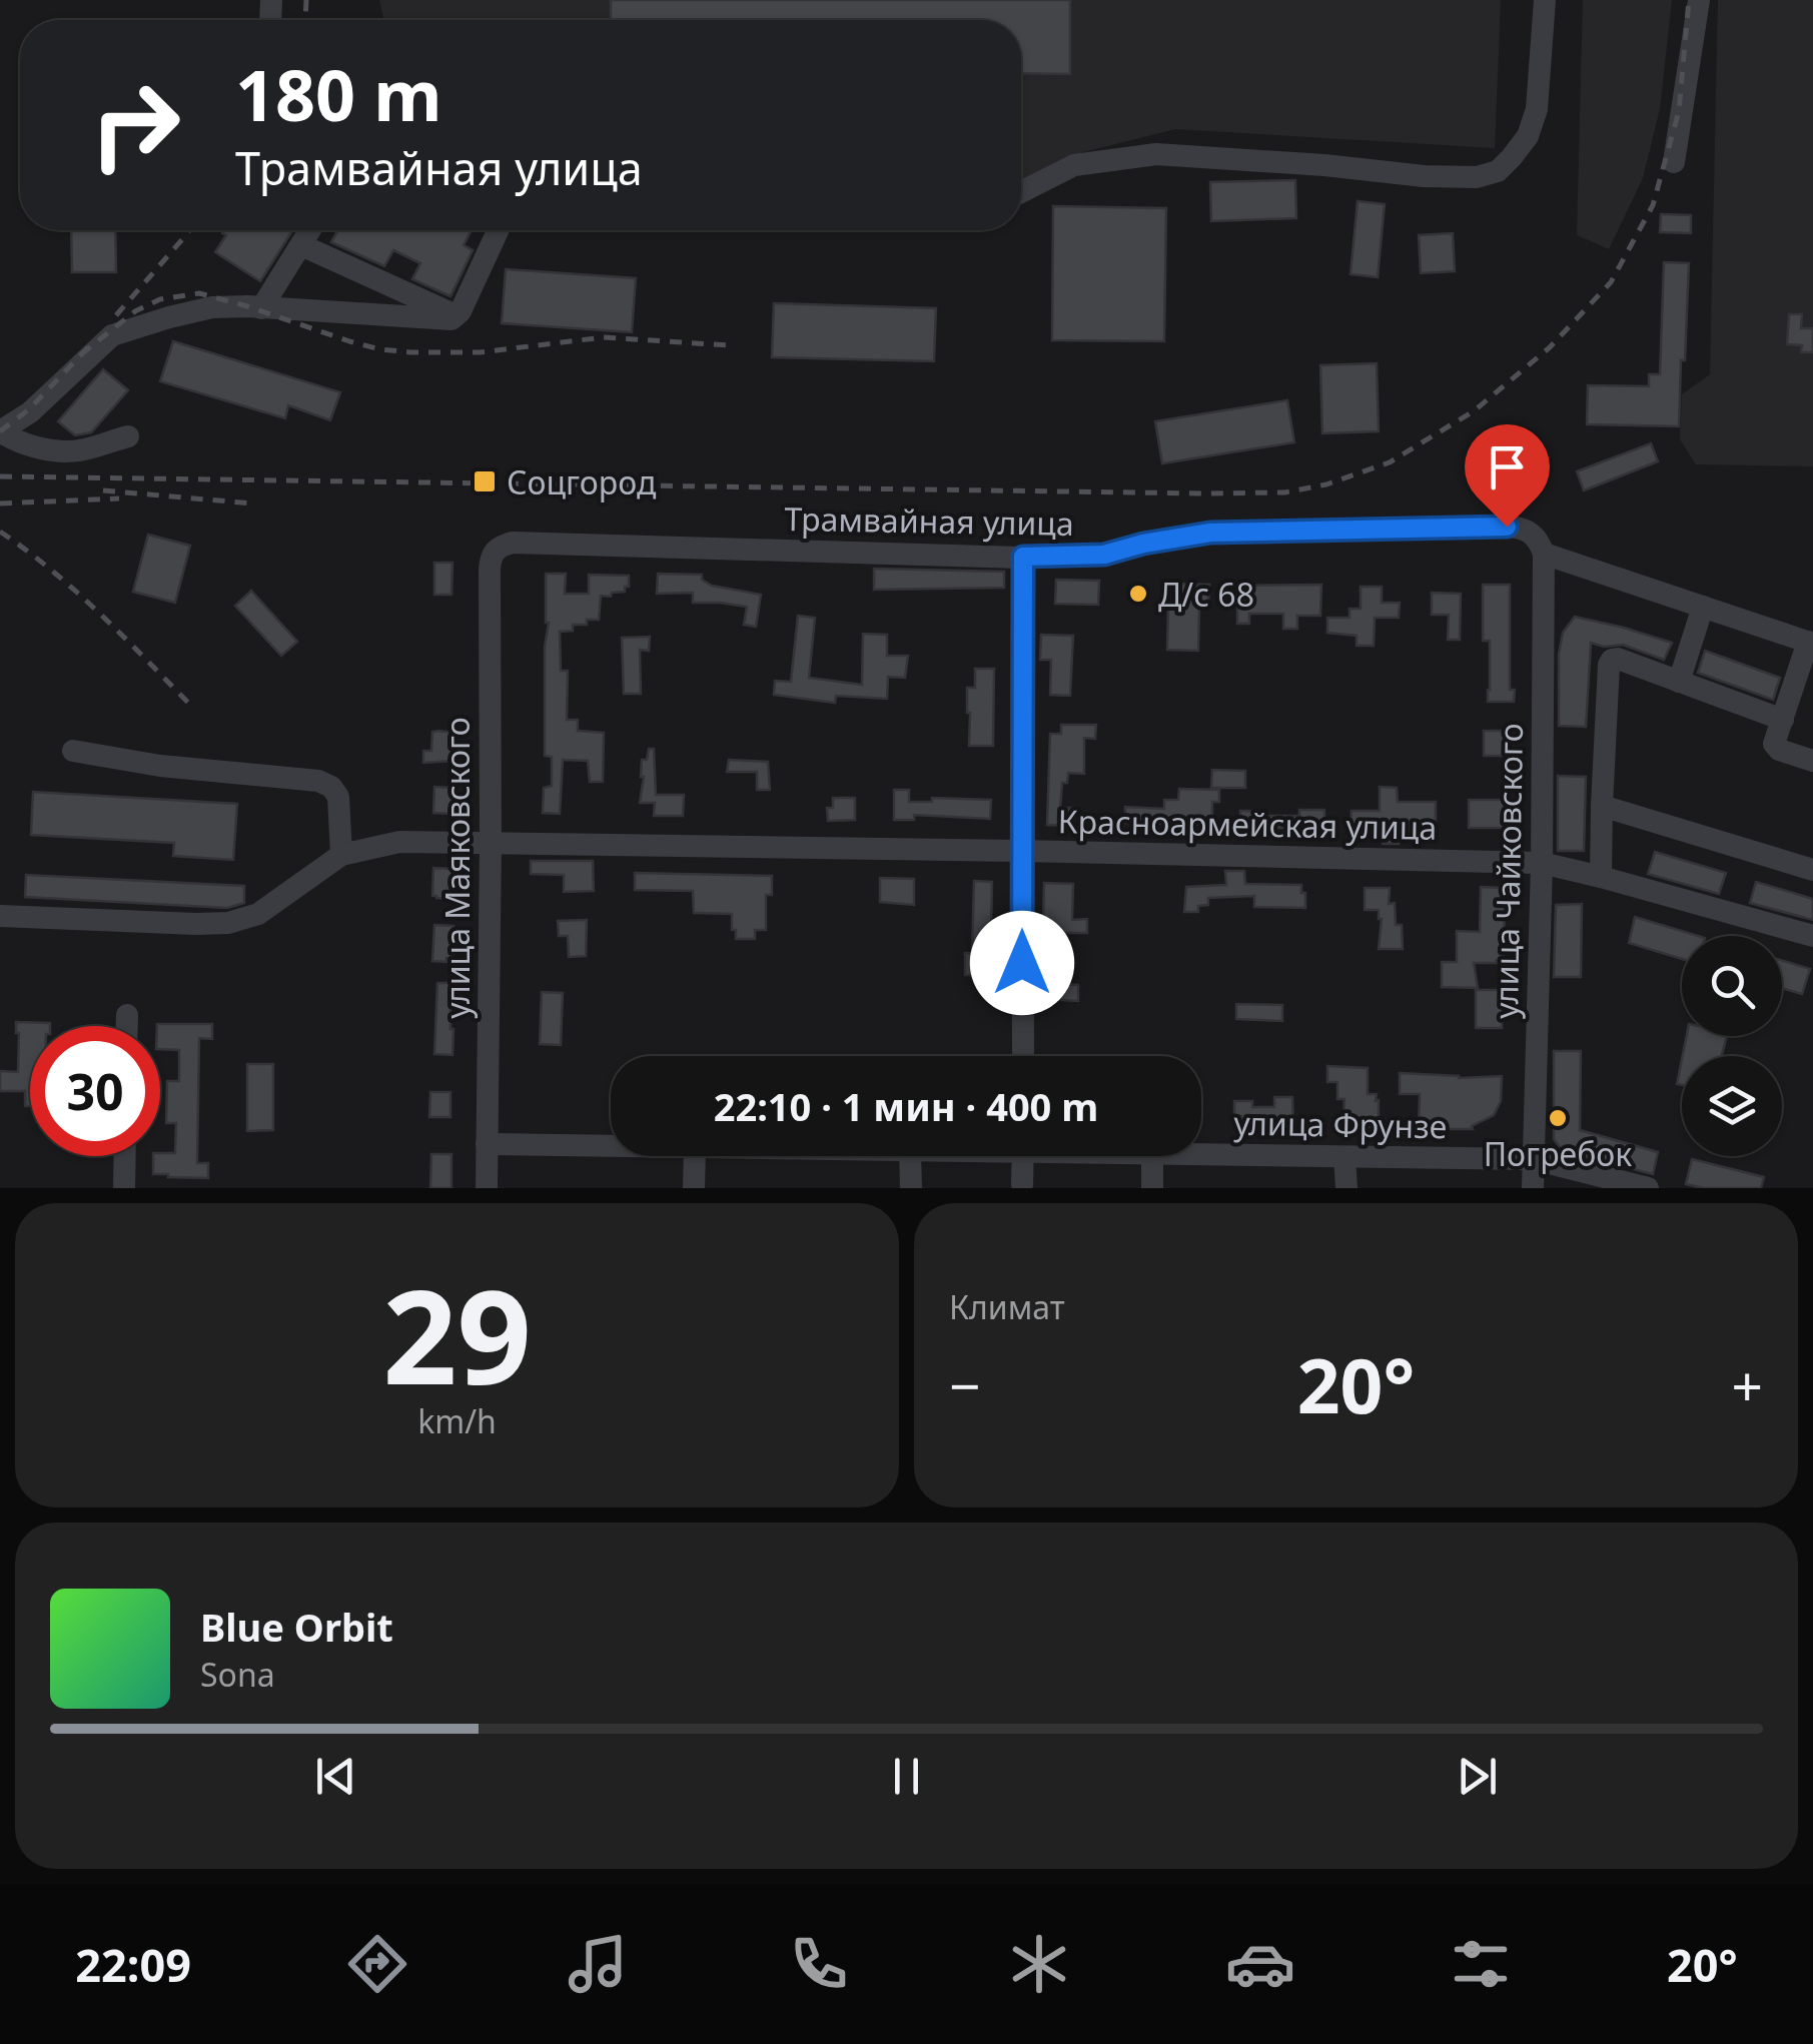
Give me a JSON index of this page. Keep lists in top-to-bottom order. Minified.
{"streets":{"street":["Трамвайная улица","Красноармейская улица","улица Маяковского","улица Чайковского","улица Фрунзе"]},"crossings":[["Трамвайная улица","улица Маяковского"],["Трамвайная улица","улица Чайковского"],["Красноармейская улица","улица Маяковского"],["Красноармейская улица","улица Чайковского"],["улица Маяковского","улица Фрунзе"],["улица Чайковского","улица Фрунзе"]],"places":{"transit":["Соцгород"],"other":["Д/с 68","Погребок"]},"page":{"turn":["180 m","Трамвайная улица"],"limit":"30","trip":"22:10 · 1 мин · 400 m","tile":[["29","km/h"],"Климат"],"heat":["−","20°","+"],"song":["Blue Orbit","Sona"],"tabs":["22:09","20°"]}}
